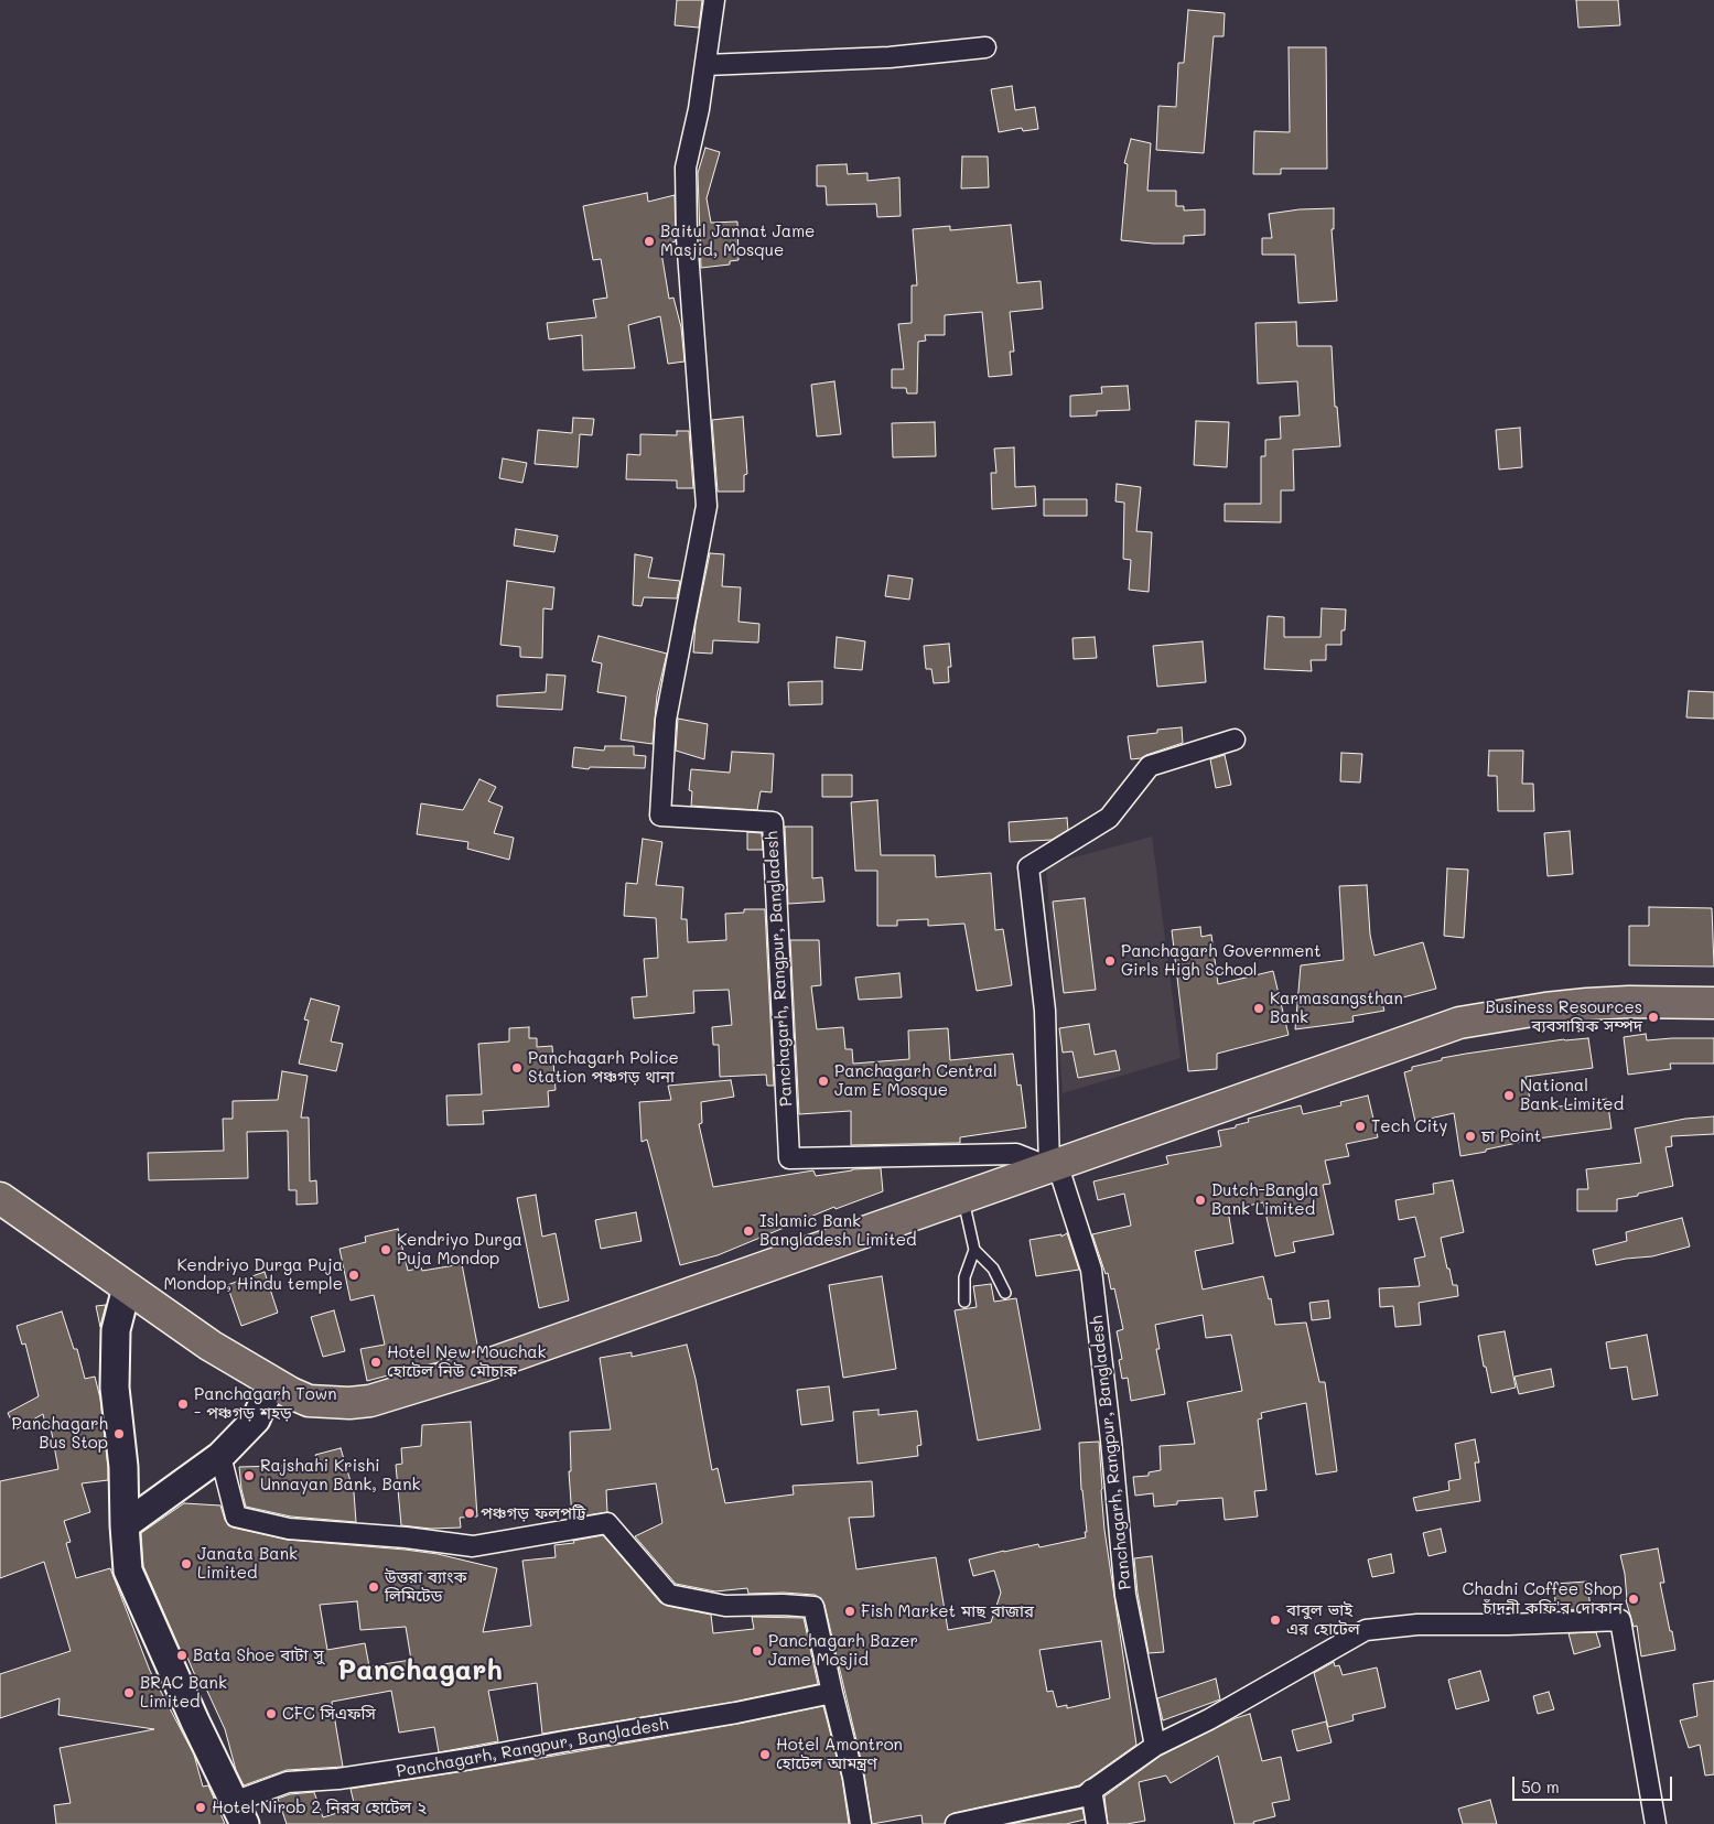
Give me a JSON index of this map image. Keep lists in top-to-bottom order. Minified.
{"streets":{"street":["Panchagarh, Rangpur, Bangladesh"]},"districts":["Panchagarh"],"places":["Baitul Jannat Jame Masjid, Mosque","Panchagarh Government Girls High School","Karmasangsthan Bank","Business Resources ব্যবসায়িক সম্পদ","Panchagarh Police Station পঞ্চগড় থানা","Panchagarh Central Jam E Mosque","National Bank Limited","Tech City","চা Point","Dutch-Bangla Bank Limited","Islamic Bank Bangladesh Limited","Kendriyo Durga Puja Mondop","Kendriyo Durga Puja Mondop, Hindu temple","Hotel New Mouchak হোটেল নিউ মৌচাক","Panchagarh Town - পঞ্চগড় শহড়","Panchagarh Bus Stop","Rajshahi Krishi Unnayan Bank, Bank","পঞ্চগড় ফলপট্টি","Janata Bank Limited","উত্তরা ব্যাংক লিমিটেড","Chadni Coffee Shop চাঁদনী কফি'র দোকান","Fish Market মাছ বাজার","বাবুল ভাই এর হোটেল","Panchagarh Bazer Jame Mosjid","Bata Shoe বাটা সু","BRAC Bank Limited","CFC সিএফসি","Hotel Amontron হোটেল আমন্ত্রণ","Hotel Nirob 2 নিরব হোটেল ২"],"scale_bar":"50 m"}
